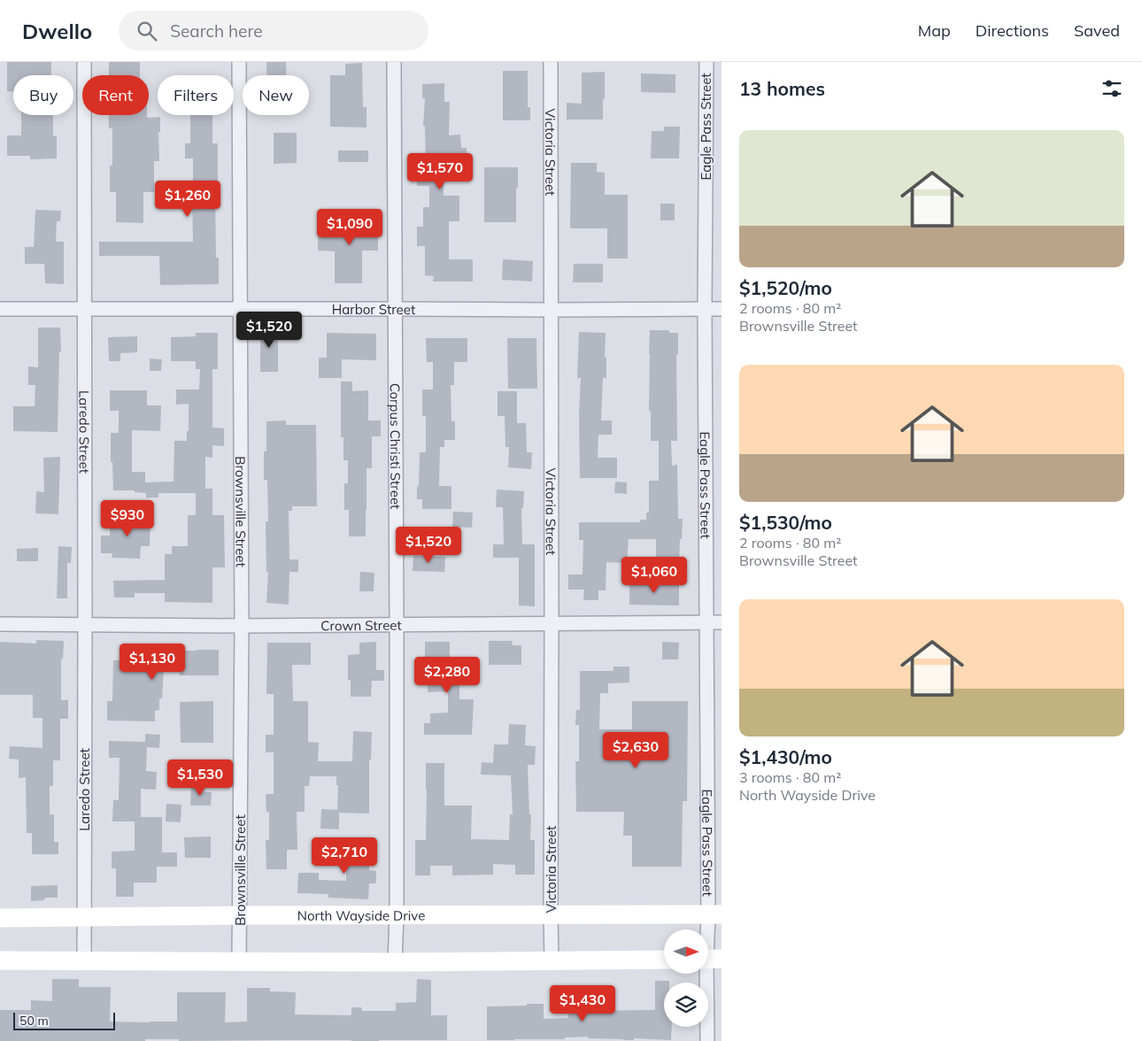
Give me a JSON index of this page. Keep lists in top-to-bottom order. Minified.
{"streets":{"main road":["North Wayside Drive"],"street":["Eagle Pass Street","Victoria Street","Harbor Street","Laredo Street","Corpus Christi Street","Brownsville Street","Crown Street"]},"crossings":[["Eagle Pass Street","Harbor Street"],["Eagle Pass Street","Crown Street"],["Eagle Pass Street","North Wayside Drive"],["Victoria Street","Harbor Street"],["Victoria Street","Crown Street"],["Victoria Street","North Wayside Drive"],["Harbor Street","Laredo Street"],["Harbor Street","Corpus Christi Street"],["Harbor Street","Brownsville Street"],["Laredo Street","Crown Street"],["Laredo Street","North Wayside Drive"],["Corpus Christi Street","Crown Street"],["Corpus Christi Street","North Wayside Drive"],["Brownsville Street","Crown Street"],["Brownsville Street","North Wayside Drive"]],"scale_bar":"50 m","north":"right","page":{"header":"Dwello","search":"Search here","nav":["Map","Directions","Saved"],"heading":"13 homes","chip":["Buy","Rent","Filters","New"],"list":[{"name":"$1,520/mo","note":"2 rooms · 80 m² · Brownsville Street"},{"name":"$1,530/mo","note":"2 rooms · 80 m² · Brownsville Street"},{"name":"$1,430/mo","note":"3 rooms · 80 m² · North Wayside Drive"}],"price":["$1,570","$1,260","$1,090","$1,520","$930","$1,520","$1,060","$1,130","$2,280","$2,630","$1,530","$2,710","$1,430"],"scale":"50 m"}}
